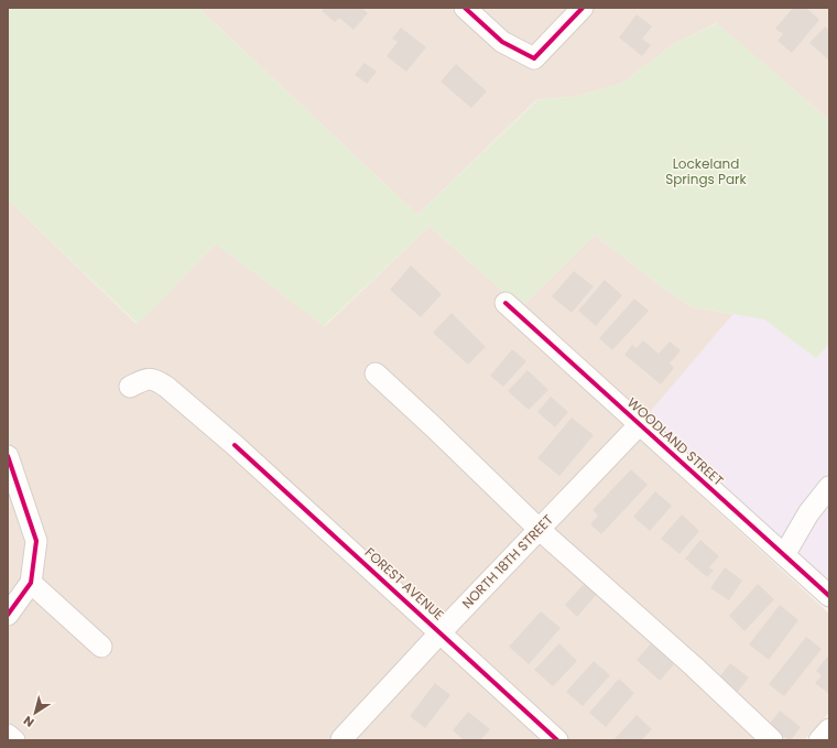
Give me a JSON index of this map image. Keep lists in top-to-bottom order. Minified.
{"streets":{"street":["WOODLAND STREET","NORTH 18TH STREET","FOREST AVENUE"]},"crossings":[["WOODLAND STREET","NORTH 18TH STREET"],["NORTH 18TH STREET","FOREST AVENUE"]],"parks":["Lockeland Springs Park"],"north":"bottom left"}
